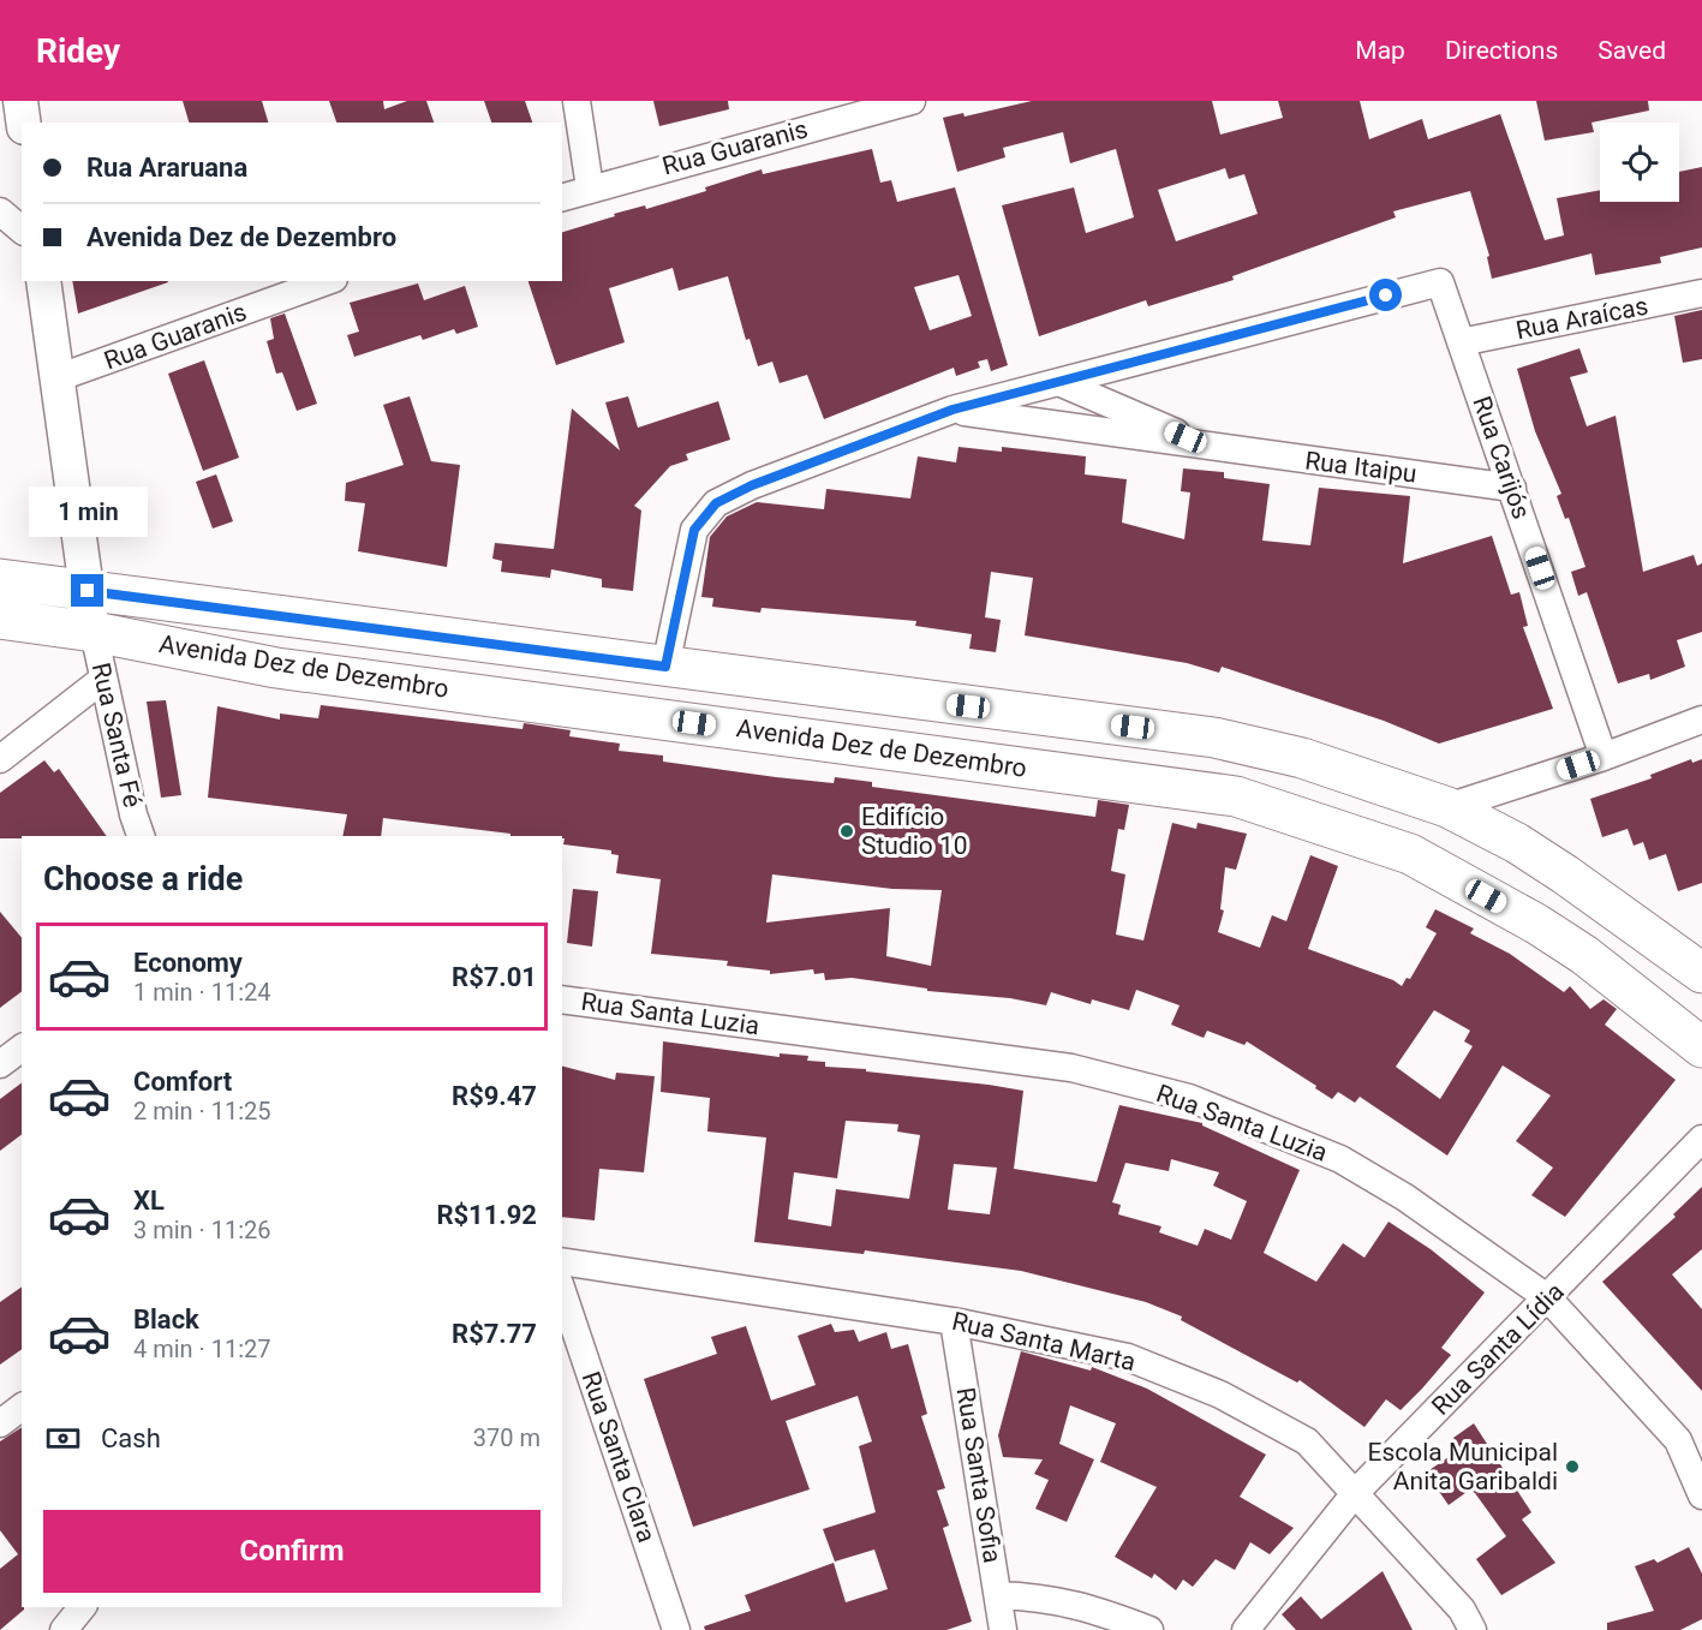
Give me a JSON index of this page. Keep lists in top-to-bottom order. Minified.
{"streets":{"highway":["Avenida Dez de Dezembro"],"street":["Rua Guaranis","Rua Araícas","Rua Carijós","Rua Itaipu","Rua Santa Fé","Rua Santa Luzia","Rua Santa Marta","Rua Santa Lídia","Rua Santa Clara","Rua Santa Sofia"]},"crossings":[["Rua Araícas","Rua Carijós"],["Rua Carijós","Rua Itaipu"],["Avenida Dez de Dezembro","Rua Santa Fé"],["Rua Santa Luzia","Rua Santa Lídia"],["Rua Santa Marta","Rua Santa Lídia"],["Rua Santa Marta","Rua Santa Sofia"]],"places":["Edifício Studio 10","Escola Municipal Anita Garibaldi"],"page":{"header":"Ridey","nav":["Map","Directions","Saved"],"banner":["Rua Araruana","Avenida Dez de Dezembro"],"bubble":"1 min","heading":"Choose a ride","list":[{"name":"Economy","note":"1 min · 11:24","value":"R$7.01"},{"name":"Comfort","note":"2 min · 11:25","value":"R$9.47"},{"name":"XL","note":"3 min · 11:26","value":"R$11.92"},{"name":"Black","note":"4 min · 11:27","value":"R$7.77"}],"pay":["Cash","370 m"],"buttons":"Confirm"}}
